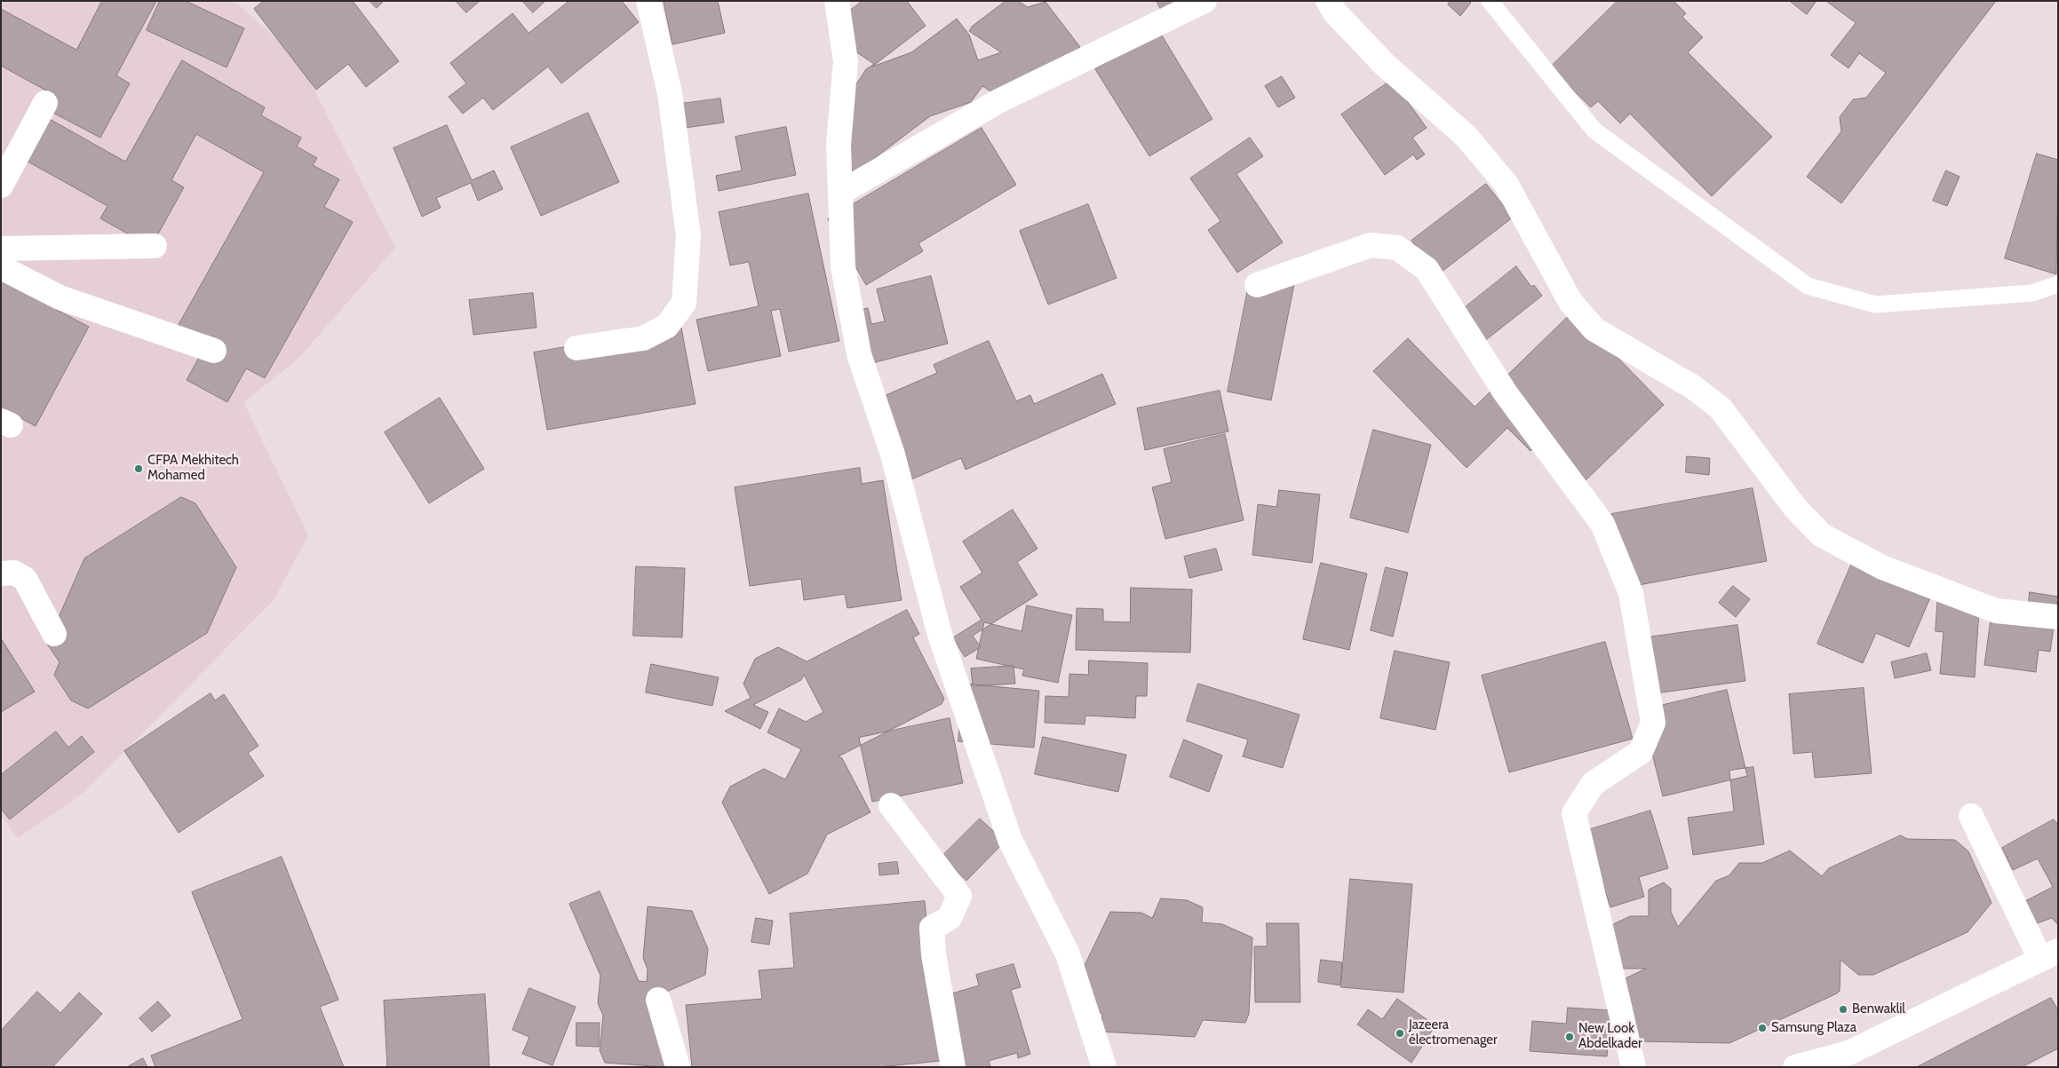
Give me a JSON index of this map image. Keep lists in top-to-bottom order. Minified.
{"places":["CFPA Mekhitech Mohamed","Benwaklil","Samsung Plaza","Jazeera électromenager","New Look Abdelkader"]}
